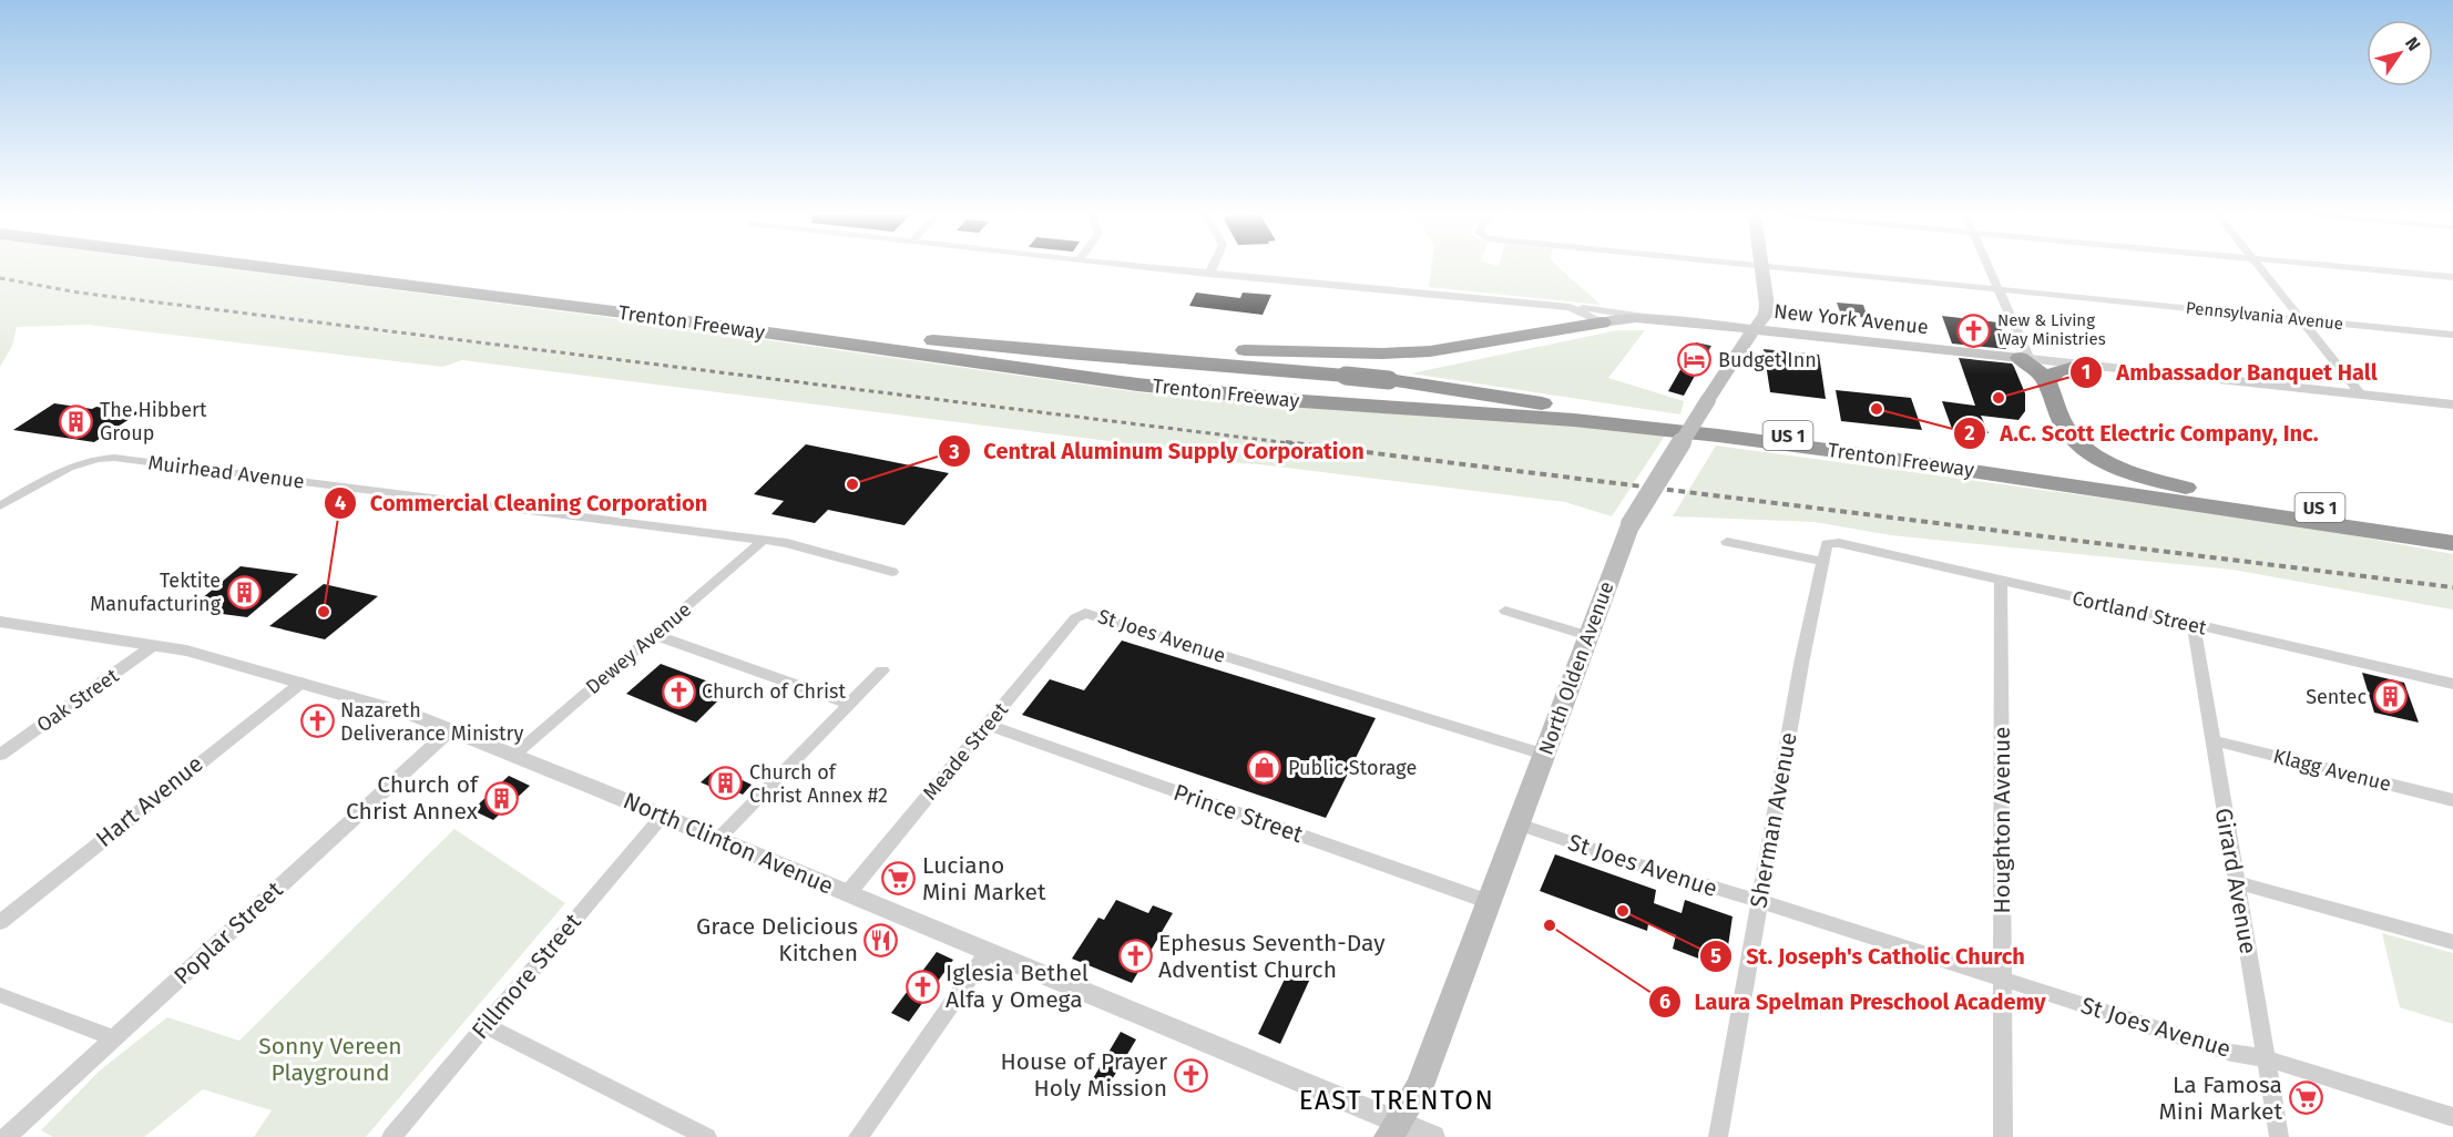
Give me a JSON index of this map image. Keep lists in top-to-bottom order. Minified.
{"streets":{"highway":["Trenton Freeway","US 1"],"main road":["New York Avenue","North Olden Avenue"],"street":["Pennsylvania Avenue","Muirhead Avenue","Cortland Street","St Joes Avenue","Dewey Avenue","Oak Street","Meade Street","Klagg Avenue","Hart Avenue","Prince Street","Sherman Avenue","Houghton Avenue","North Clinton Avenue","Girard Avenue","Poplar Street","Fillmore Street"]},"crossings":[["New York Avenue","North Olden Avenue"],["Muirhead Avenue","Dewey Avenue"],["Cortland Street","Sherman Avenue"],["Cortland Street","Houghton Avenue"],["Cortland Street","Girard Avenue"],["St Joes Avenue","North Olden Avenue"],["St Joes Avenue","Meade Street"],["St Joes Avenue","Sherman Avenue"],["St Joes Avenue","Houghton Avenue"],["St Joes Avenue","Girard Avenue"],["Dewey Avenue","North Clinton Avenue"],["North Olden Avenue","Prince Street"],["North Olden Avenue","North Clinton Avenue"],["Oak Street","North Clinton Avenue"],["Meade Street","Prince Street"],["Meade Street","North Clinton Avenue"],["Klagg Avenue","Girard Avenue"],["Hart Avenue","North Clinton Avenue"],["North Clinton Avenue","Poplar Street"],["North Clinton Avenue","Fillmore Street"]],"districts":["EAST TRENTON"],"parks":["Sonny Vereen Playground"],"places":{"church":["New & Living Way Ministries","Church of Christ","Nazareth Deliverance Ministry","Ephesus Seventh-Day Adventist Church","Iglesia Bethel Alfa y Omega","House of Prayer Holy Mission"],"hotel":["Budget Inn"],"other":["Ambassador Banquet Hall","A.C. Scott Electric Company, Inc.","Central Aluminum Supply Corporation","Commercial Cleaning Corporation","St. Joseph's Catholic Church","Laura Spelman Preschool Academy"],"building":["The Hibbert Group","Tektite Manufacturing","Sentec","Church of Christ Annex #2","Church of Christ Annex"],"shop":["Public Storage"],"supermarket":["Luciano Mini Market","La Famosa Mini Market"],"restaurant":["Grace Delicious Kitchen"]},"north":"top right"}
